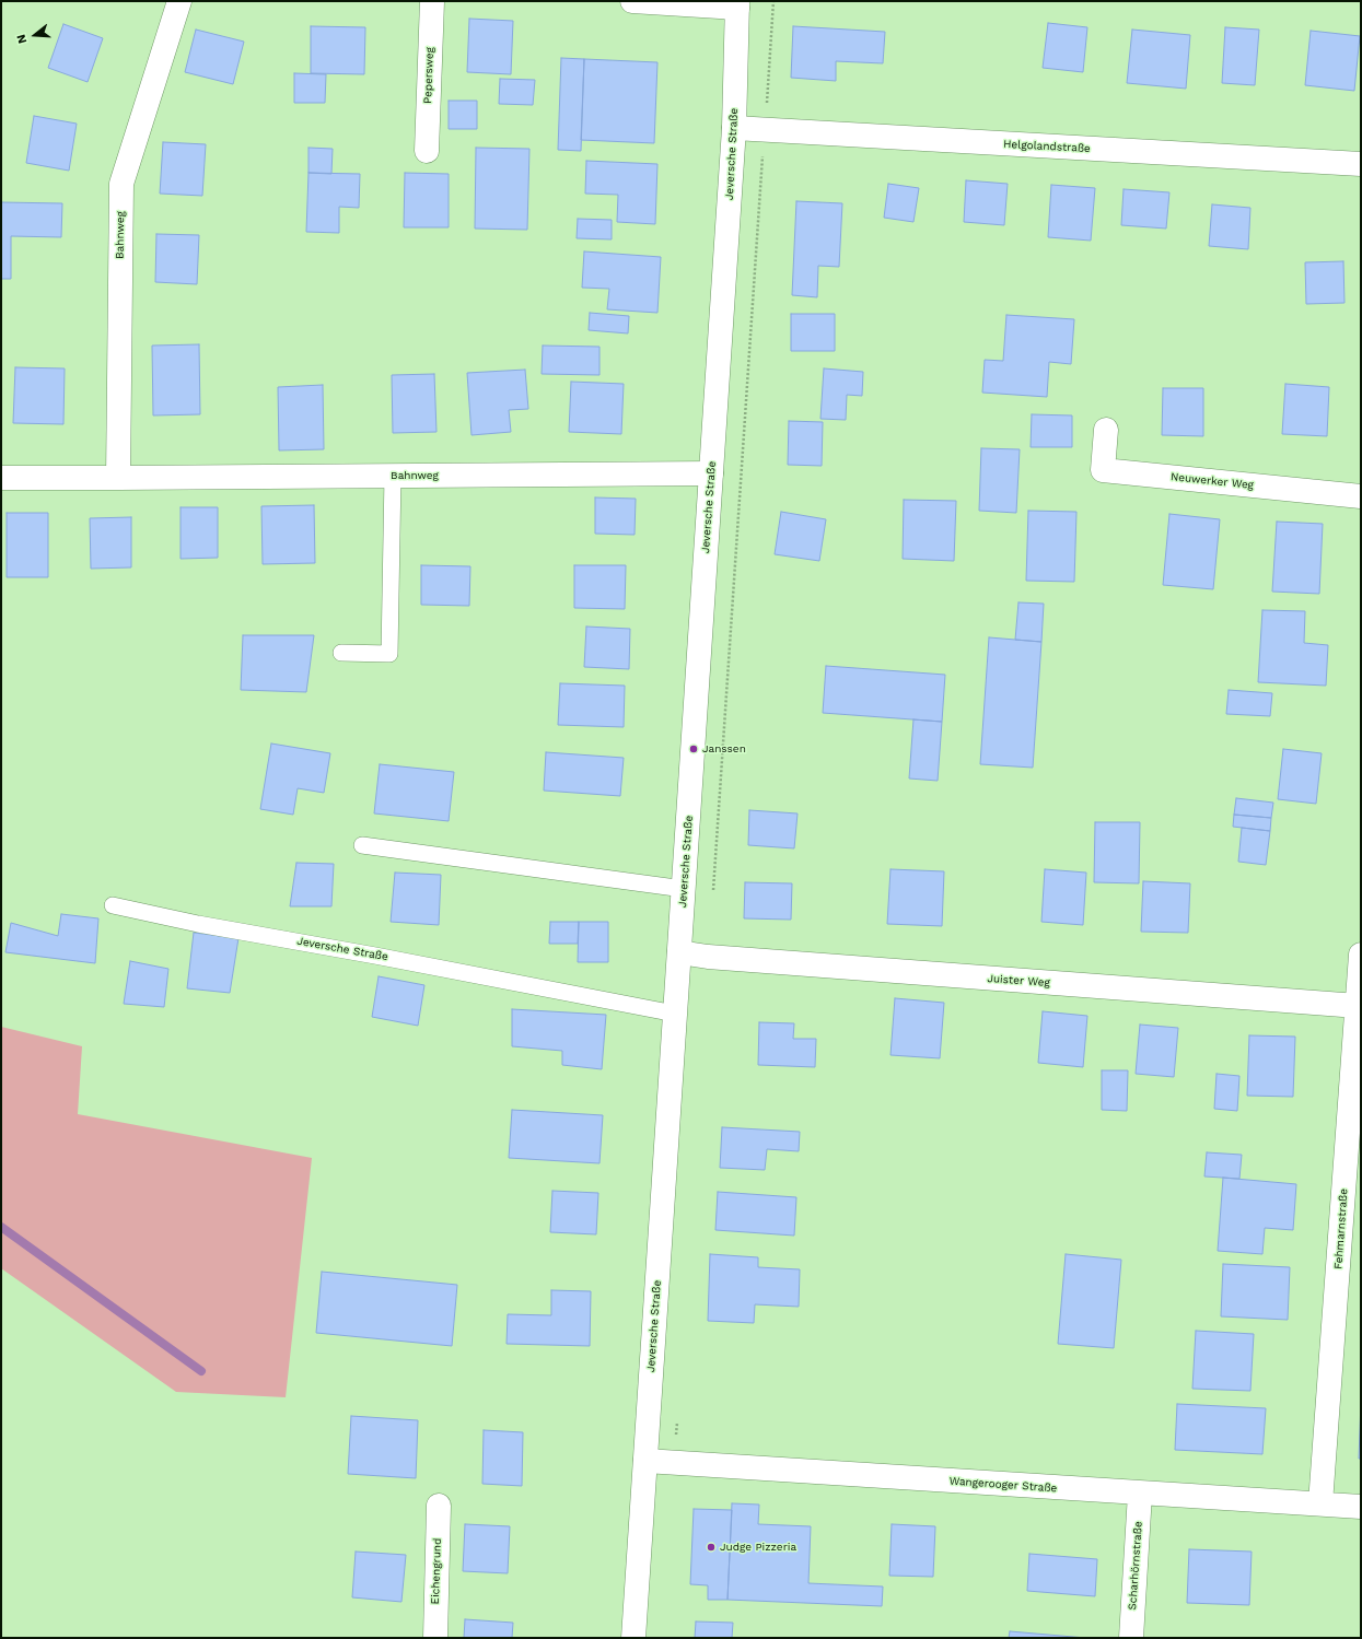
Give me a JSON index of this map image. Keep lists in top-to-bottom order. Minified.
{"streets":{"street":["Pepersweg","Helgolandstraße","Jeversche Straße","Bahnweg","Neuwerker Weg","Juister Weg","Fehmarnstraße","Wangerooger Straße","Scharhörnstraße","Eichengrund"]},"crossings":[["Helgolandstraße","Jeversche Straße"],["Jeversche Straße","Bahnweg"],["Jeversche Straße","Juister Weg"],["Jeversche Straße","Wangerooger Straße"],["Juister Weg","Fehmarnstraße"],["Fehmarnstraße","Wangerooger Straße"],["Wangerooger Straße","Scharhörnstraße"]],"places":["Janssen","Judge Pizzeria"],"north":"left"}
